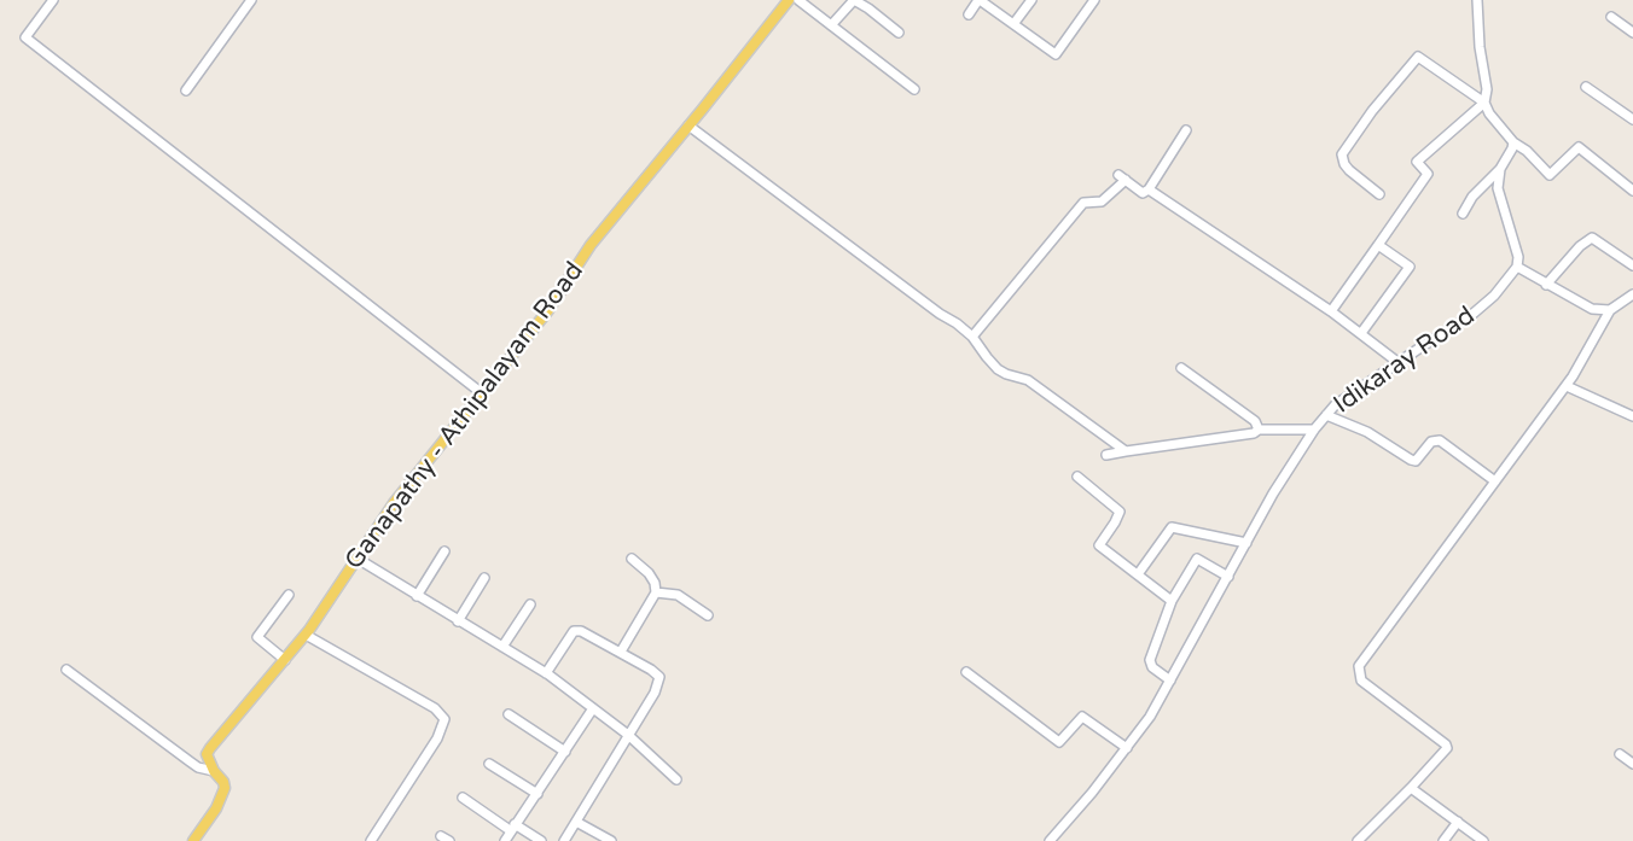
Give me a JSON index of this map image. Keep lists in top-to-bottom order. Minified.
{"streets":{"main road":["Ganapathy - Athipalayam Road"],"street":["Idikaray Road"]}}
